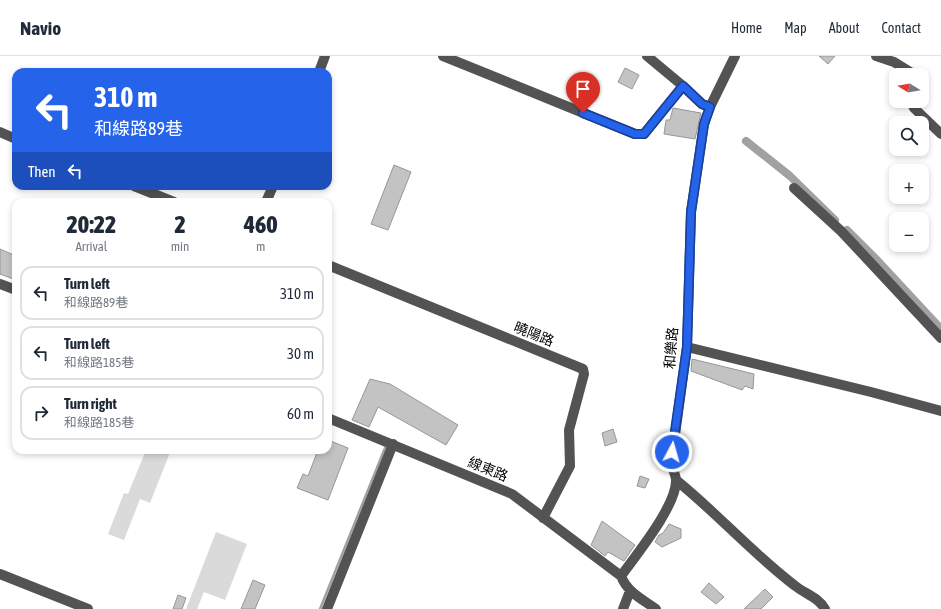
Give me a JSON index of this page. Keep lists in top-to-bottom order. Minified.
{"streets":{"street":["曉陽路","和樂路","線東路"]},"crossings":[["曉陽路","線東路"],["和樂路","線東路"]],"north":"left","page":{"header":"Navio","nav":["Home","Map","About","Contact"],"map_buttons":["+","−"],"turn":["310 m","和線路89巷"],"then":"Then","eta":["20:22","Arrival","2","min","460","m"],"list":[{"name":"Turn left","note":"和線路89巷","value":"310 m"},{"name":"Turn left","note":"和線路185巷","value":"30 m"},{"name":"Turn right","note":"和線路185巷","value":"60 m"}]}}
